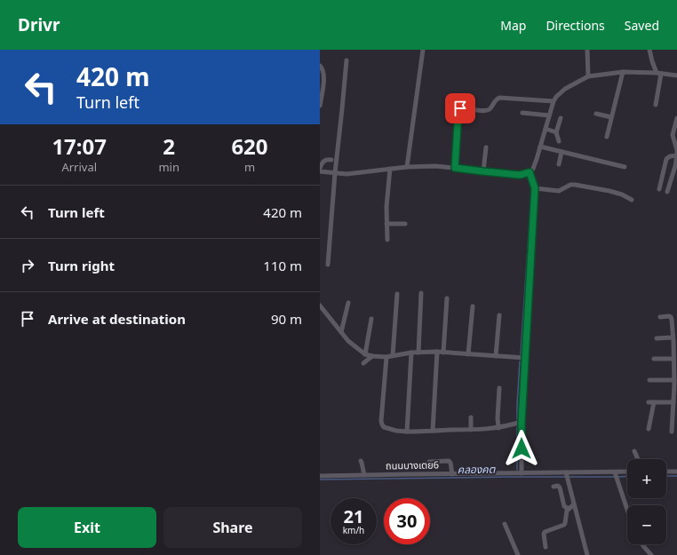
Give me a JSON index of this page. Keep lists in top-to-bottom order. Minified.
{"streets":{"street":["ถนนบางเตย6"]},"water":["คลองคต"],"page":{"header":"Drivr","nav":["Map","Directions","Saved"],"turn":["420 m","Turn left"],"eta":["17:07","Arrival","2","min","620","m"],"list":[{"name":"Turn left","value":"420 m"},{"name":"Turn right","value":"110 m"},{"name":"Arrive at destination","value":"90 m"}],"map_buttons":["+","−"],"speed":"21 km/h","limit":"30","buttons":["Exit","Share"]}}
